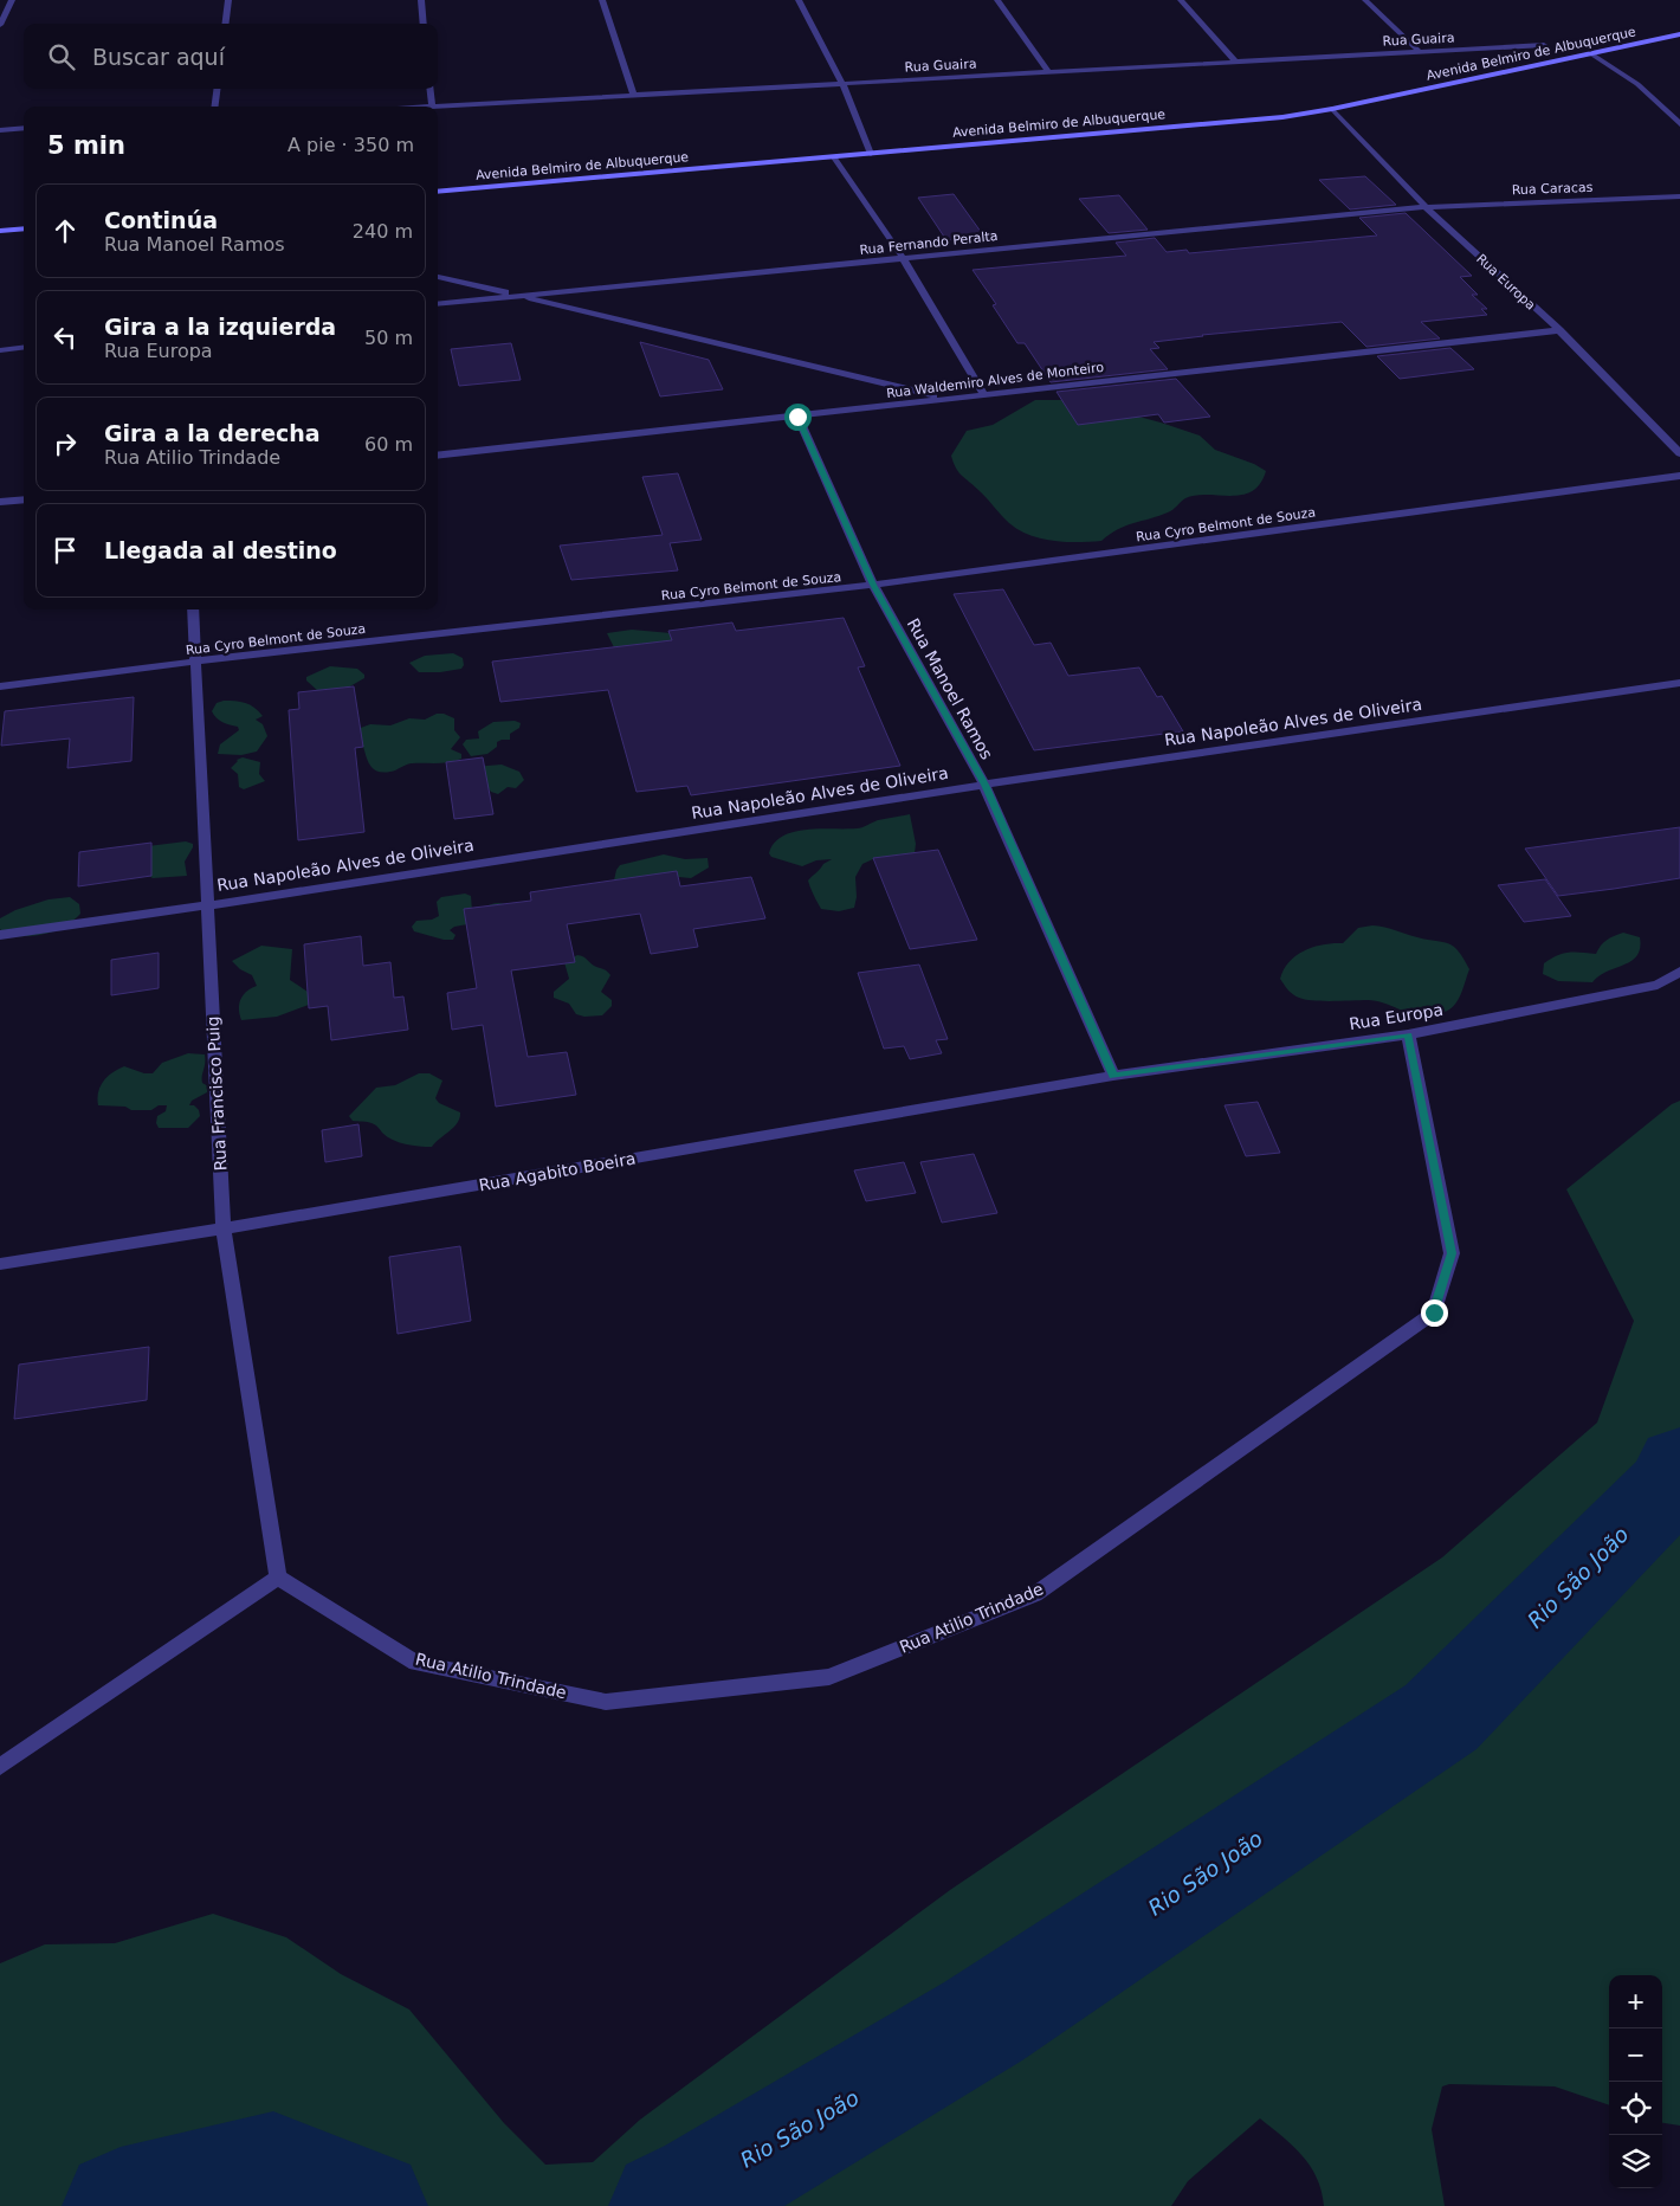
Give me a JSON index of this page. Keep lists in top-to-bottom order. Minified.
{"streets":{"main road":["Avenida Belmiro de Albuquerque"],"street":["Rua Guaira","Rua Caracas","Rua Fernando Peralta","Rua Europa","Rua Waldemiro Alves de Monteiro","Rua Cyro Belmont de Souza","Rua Manoel Ramos","Rua Napoleão Alves de Oliveira","Rua Francisco Puig","Rua Agabito Boeira","Rua Atilio Trindade"]},"crossings":[["Avenida Belmiro de Albuquerque","Rua Europa"],["Rua Caracas","Rua Fernando Peralta"],["Rua Caracas","Rua Europa"],["Rua Fernando Peralta","Rua Europa"],["Rua Europa","Rua Waldemiro Alves de Monteiro"],["Rua Europa","Rua Manoel Ramos"],["Rua Europa","Rua Agabito Boeira"],["Rua Europa","Rua Atilio Trindade"],["Rua Waldemiro Alves de Monteiro","Rua Manoel Ramos"],["Rua Cyro Belmont de Souza","Rua Manoel Ramos"],["Rua Cyro Belmont de Souza","Rua Francisco Puig"],["Rua Manoel Ramos","Rua Napoleão Alves de Oliveira"],["Rua Manoel Ramos","Rua Agabito Boeira"],["Rua Napoleão Alves de Oliveira","Rua Francisco Puig"],["Rua Francisco Puig","Rua Agabito Boeira"],["Rua Francisco Puig","Rua Atilio Trindade"]],"water":["Rio São João"],"page":{"search":"Buscar aquí","heading":["5 min","A pie · 350 m"],"list":[["Continúa","Rua Manoel Ramos","240 m"],["Gira a la izquierda","Rua Europa","50 m"],["Gira a la derecha","Rua Atilio Trindade","60 m"],"Llegada al destino"],"map_buttons":["+","−"]}}
